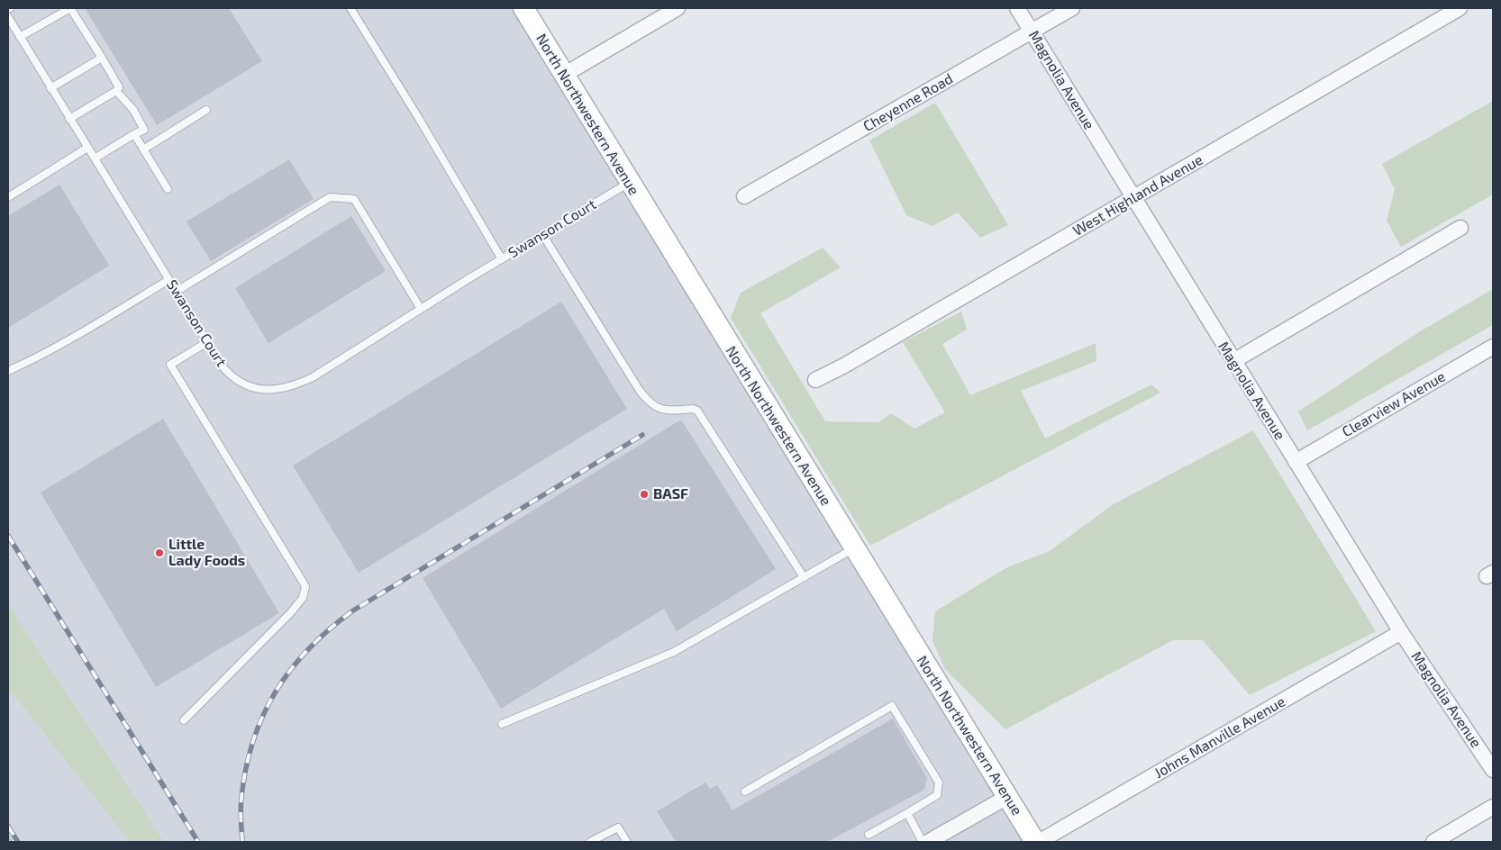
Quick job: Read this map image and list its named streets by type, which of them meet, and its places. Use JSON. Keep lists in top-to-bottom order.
{
  "streets": {
    "street": [
      "Magnolia Avenue",
      "Cheyenne Road",
      "North Northwestern Avenue",
      "West Highland Avenue",
      "Clearview Avenue",
      "Johns Manville Avenue"
    ],
    "lane": ["Swanson Court"]
  },
  "crossings": [
    ["Magnolia Avenue", "Cheyenne Road"],
    ["Magnolia Avenue", "West Highland Avenue"],
    ["Magnolia Avenue", "Clearview Avenue"],
    ["Magnolia Avenue", "Johns Manville Avenue"],
    ["North Northwestern Avenue", "Swanson Court"]
  ],
  "places": ["BASF", "Little Lady Foods"]
}
